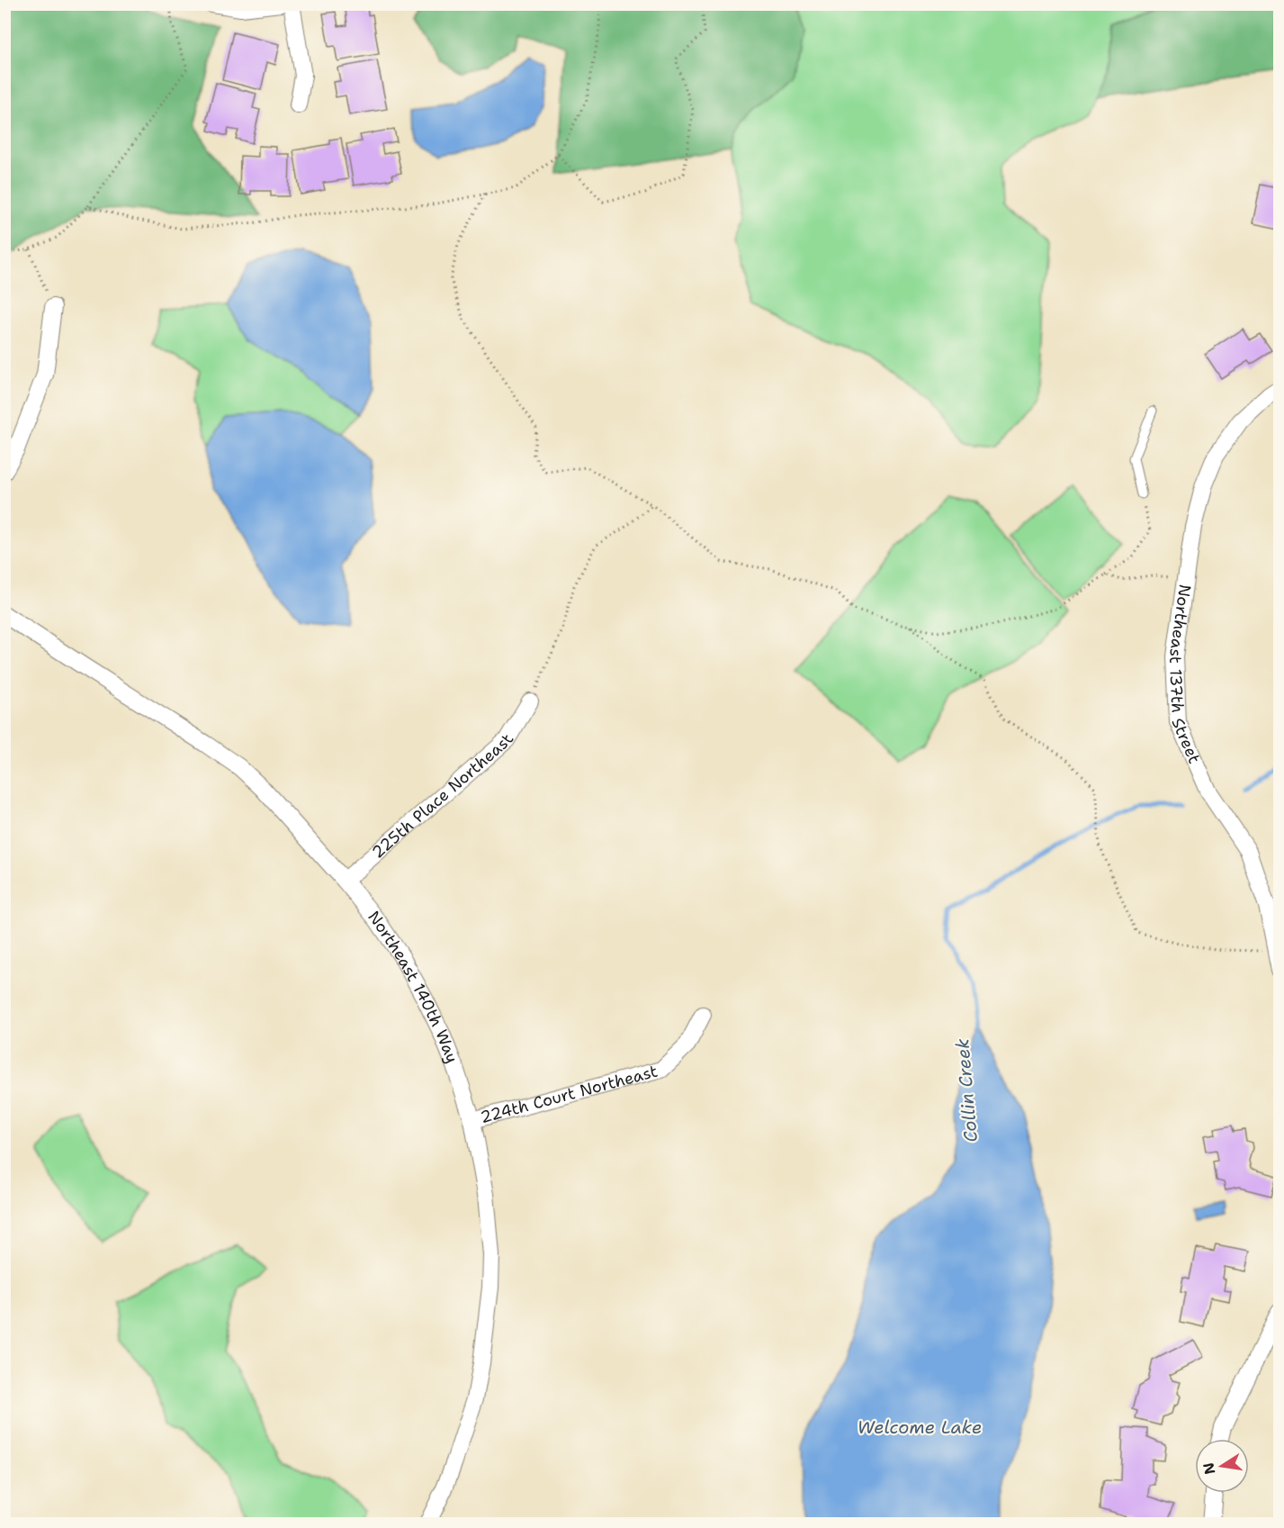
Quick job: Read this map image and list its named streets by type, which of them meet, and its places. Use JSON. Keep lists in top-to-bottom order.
{
  "streets": {
    "street": [
      "Northeast 137th Street",
      "225th Place Northeast",
      "Northeast 140th Way",
      "224th Court Northeast"
    ]
  },
  "crossings": [
    ["225th Place Northeast", "Northeast 140th Way"],
    ["Northeast 140th Way", "224th Court Northeast"]
  ],
  "water": ["Collin Creek", "Welcome Lake"],
  "north": "left"
}
